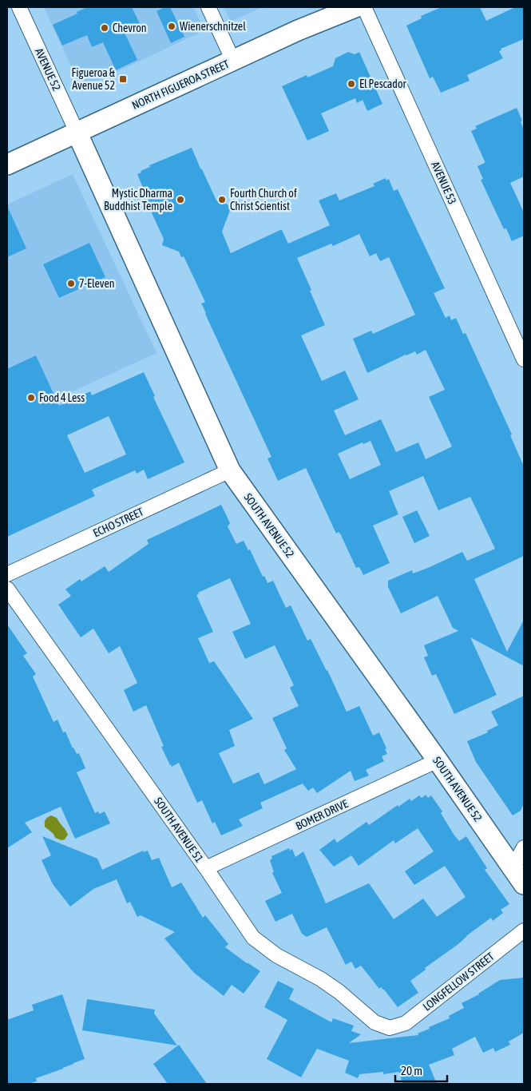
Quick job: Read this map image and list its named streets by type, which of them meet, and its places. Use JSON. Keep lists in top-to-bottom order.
{
  "streets": {
    "street": [
      "AVENUE 52",
      "NORTH FIGUEROA STREET",
      "AVENUE 53",
      "ECHO STREET",
      "SOUTH AVENUE 52",
      "BOMER DRIVE",
      "SOUTH AVENUE 51",
      "LONGFELLOW STREET"
    ]
  },
  "crossings": [
    ["AVENUE 52", "NORTH FIGUEROA STREET"],
    ["AVENUE 52", "SOUTH AVENUE 52"],
    ["NORTH FIGUEROA STREET", "SOUTH AVENUE 52"],
    ["ECHO STREET", "SOUTH AVENUE 52"],
    ["SOUTH AVENUE 52", "BOMER DRIVE"],
    ["BOMER DRIVE", "SOUTH AVENUE 51"],
    ["SOUTH AVENUE 51", "LONGFELLOW STREET"]
  ],
  "places": {
    "other": [
      "Wienerschnitzel",
      "Chevron",
      "El Pescador",
      "Mystic Dharma Buddhist Temple",
      "Fourth Church of Christ Scientist",
      "7-Eleven",
      "Food 4 Less"
    ],
    "transit": ["Figueroa & Avenue 52"]
  },
  "scale_bar": "20 m"
}
